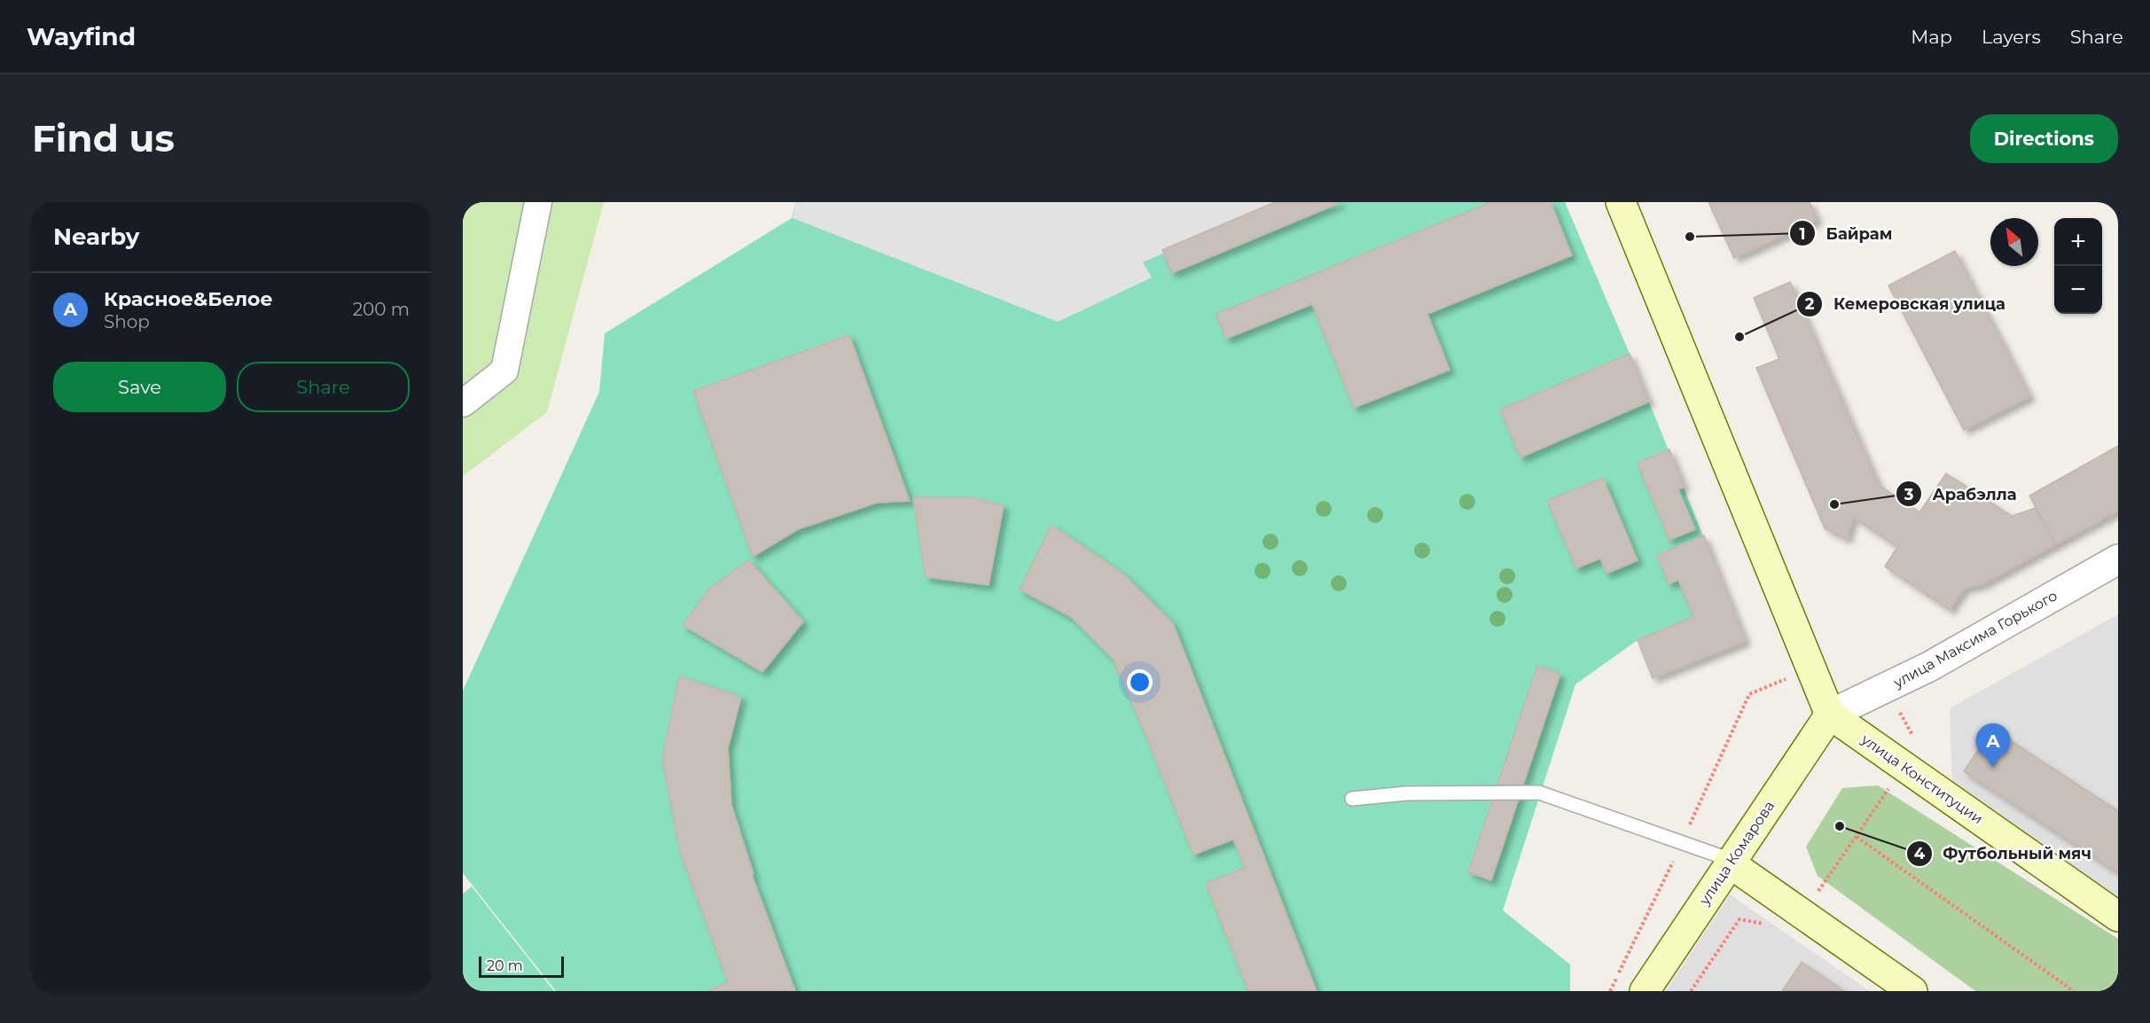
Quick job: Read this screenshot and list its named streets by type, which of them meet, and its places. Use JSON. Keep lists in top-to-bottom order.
{
  "streets": {
    "main road": ["улица Конституции", "улица Комарова"],
    "street": ["улица Максима Горького"]
  },
  "crossings": [
    ["улица Максима Горького", "улица Конституции"],
    ["улица Максима Горького", "улица Комарова"],
    ["улица Конституции", "улица Комарова"]
  ],
  "places": [
    "Байрам",
    "Кемеровская улица",
    "Арабэлла",
    "Футбольный мяч"
  ],
  "scale_bar": "20 m",
  "north": "top left",
  "page": {
    "header": "Wayfind",
    "nav": ["Map", "Layers", "Share"],
    "buttons": [
      "Directions",
      ["Save", "Share"]
    ],
    "title": "Find us",
    "heading": "Nearby",
    "map_buttons": ["+", "−"],
    "list": [
      {
        "mark": "A",
        "name": "Красное&Белое",
        "note": "Shop",
        "value": "200 m"
      }
    ],
    "pins": "A",
    "scale": "20 m"
  }
}
